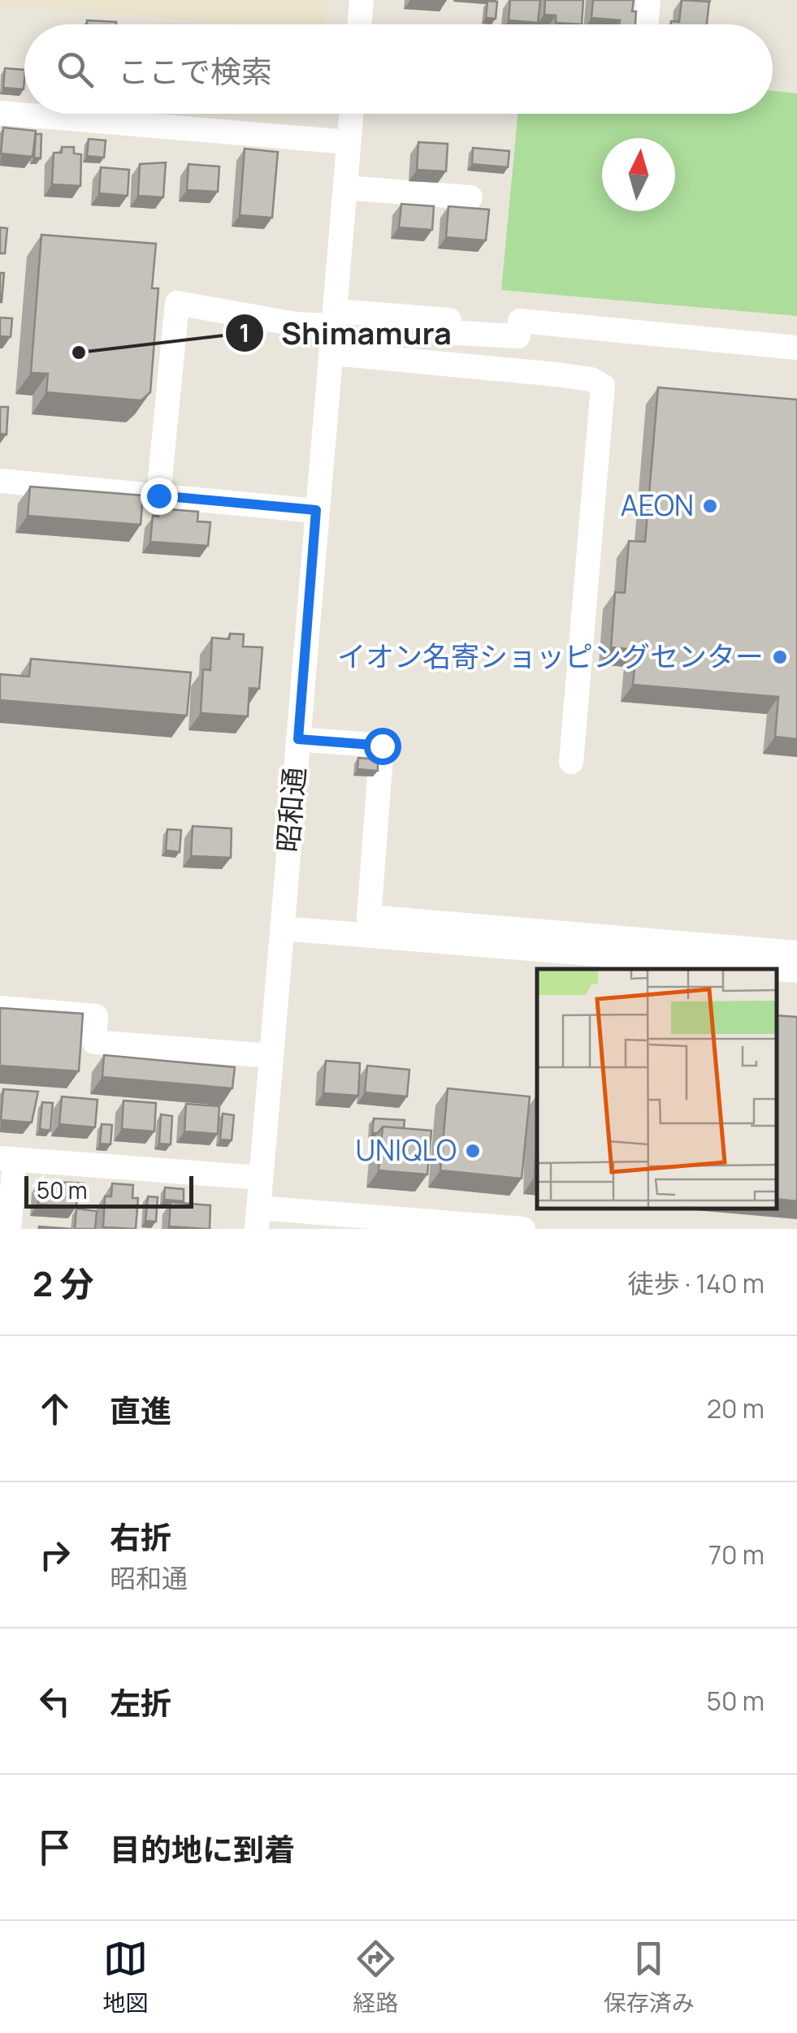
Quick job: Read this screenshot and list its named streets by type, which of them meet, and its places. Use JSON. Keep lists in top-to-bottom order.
{
  "streets": {
    "street": ["昭和通"]
  },
  "places": [
    "Shimamura",
    "AEON",
    "イオン名寄ショッピングセンター",
    "UNIQLO"
  ],
  "scale_bar": "50 m",
  "north": "top",
  "page": {
    "search": "ここで検索",
    "scale": "50 m",
    "heading": ["2 分", "徒歩 · 140 m"],
    "list": [
      ["直進", "20 m"],
      ["右折", "昭和通", "70 m"],
      ["左折", "50 m"],
      "目的地に到着"
    ],
    "nav": ["地図", "経路", "保存済み"]
  }
}
